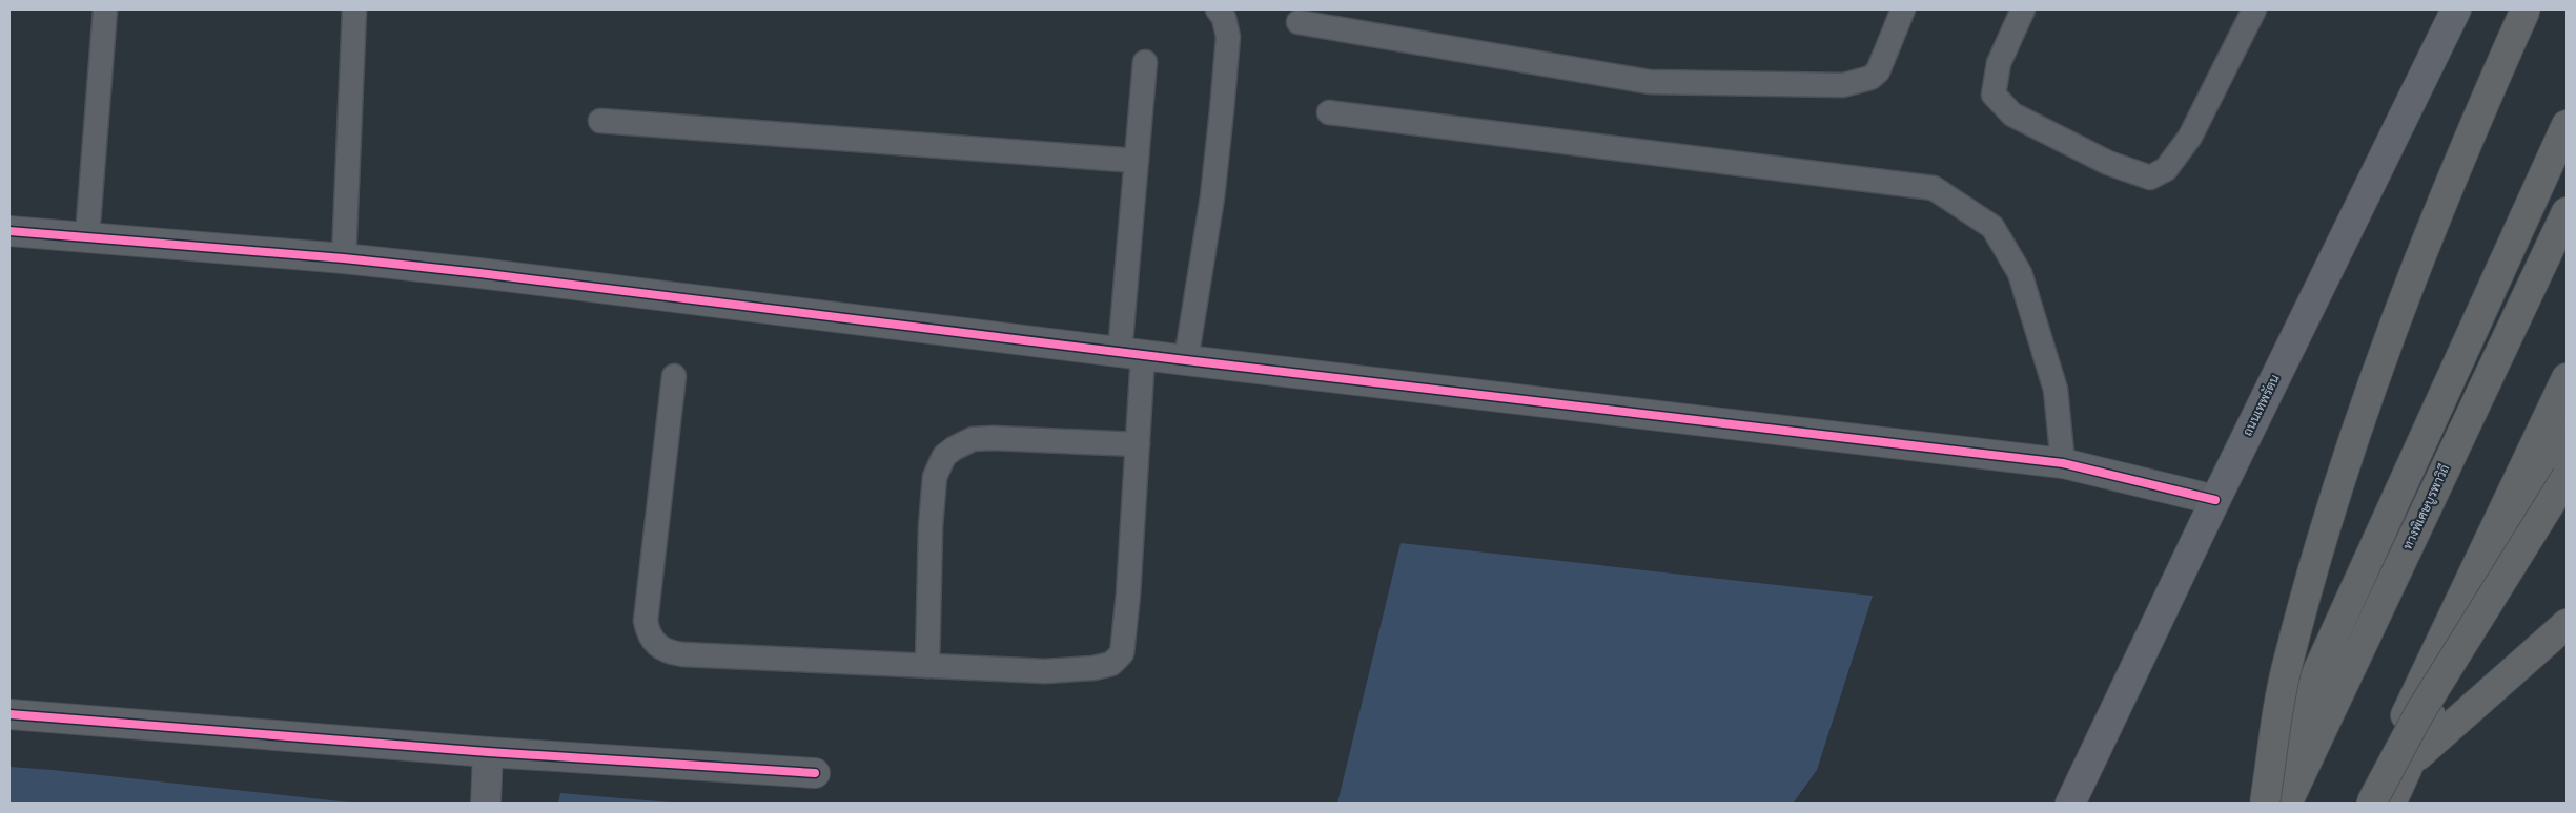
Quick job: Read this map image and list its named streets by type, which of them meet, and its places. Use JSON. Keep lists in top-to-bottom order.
{
  "streets": {
    "highway": ["ทางพิเศษบูรพาวิถี"],
    "main road": ["ถนนเทพรัตน"]
  }
}
